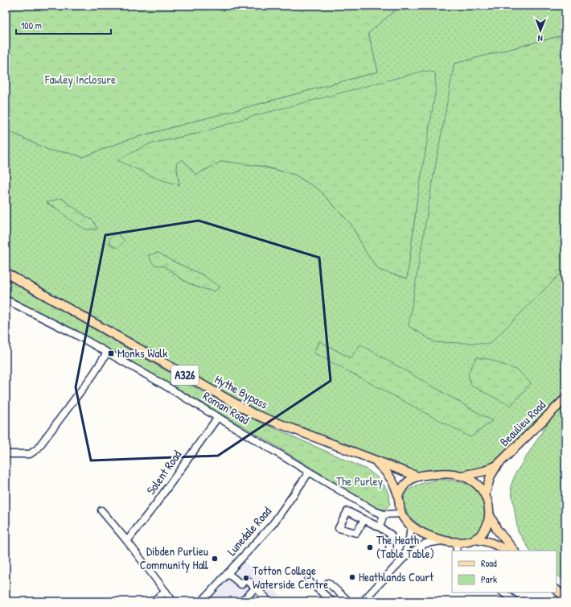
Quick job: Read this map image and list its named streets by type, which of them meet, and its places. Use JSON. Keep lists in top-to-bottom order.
{
  "streets": {
    "main road": ["A326", "Hythe Bypass", "Beaulieu Road"],
    "street": ["Roman Road", "Solent Road", "Lunedale Road"]
  },
  "crossings": [
    ["Hythe Bypass", "Roman Road"],
    ["Hythe Bypass", "Beaulieu Road"],
    ["Roman Road", "Beaulieu Road"],
    ["Roman Road", "Solent Road"],
    ["Roman Road", "Lunedale Road"]
  ],
  "parks": ["Fawley Inclosure", "The Purley"],
  "places": {
    "transit": ["Monks Walk"],
    "other": [
      "The Heath (Table Table)",
      "Dibden Purlieu Community Hall",
      "Heathlands Court",
      "Totton College Waterside Centre"
    ]
  },
  "legend": ["Road", "Park"],
  "scale_bar": "100 m",
  "north": "bottom"
}
